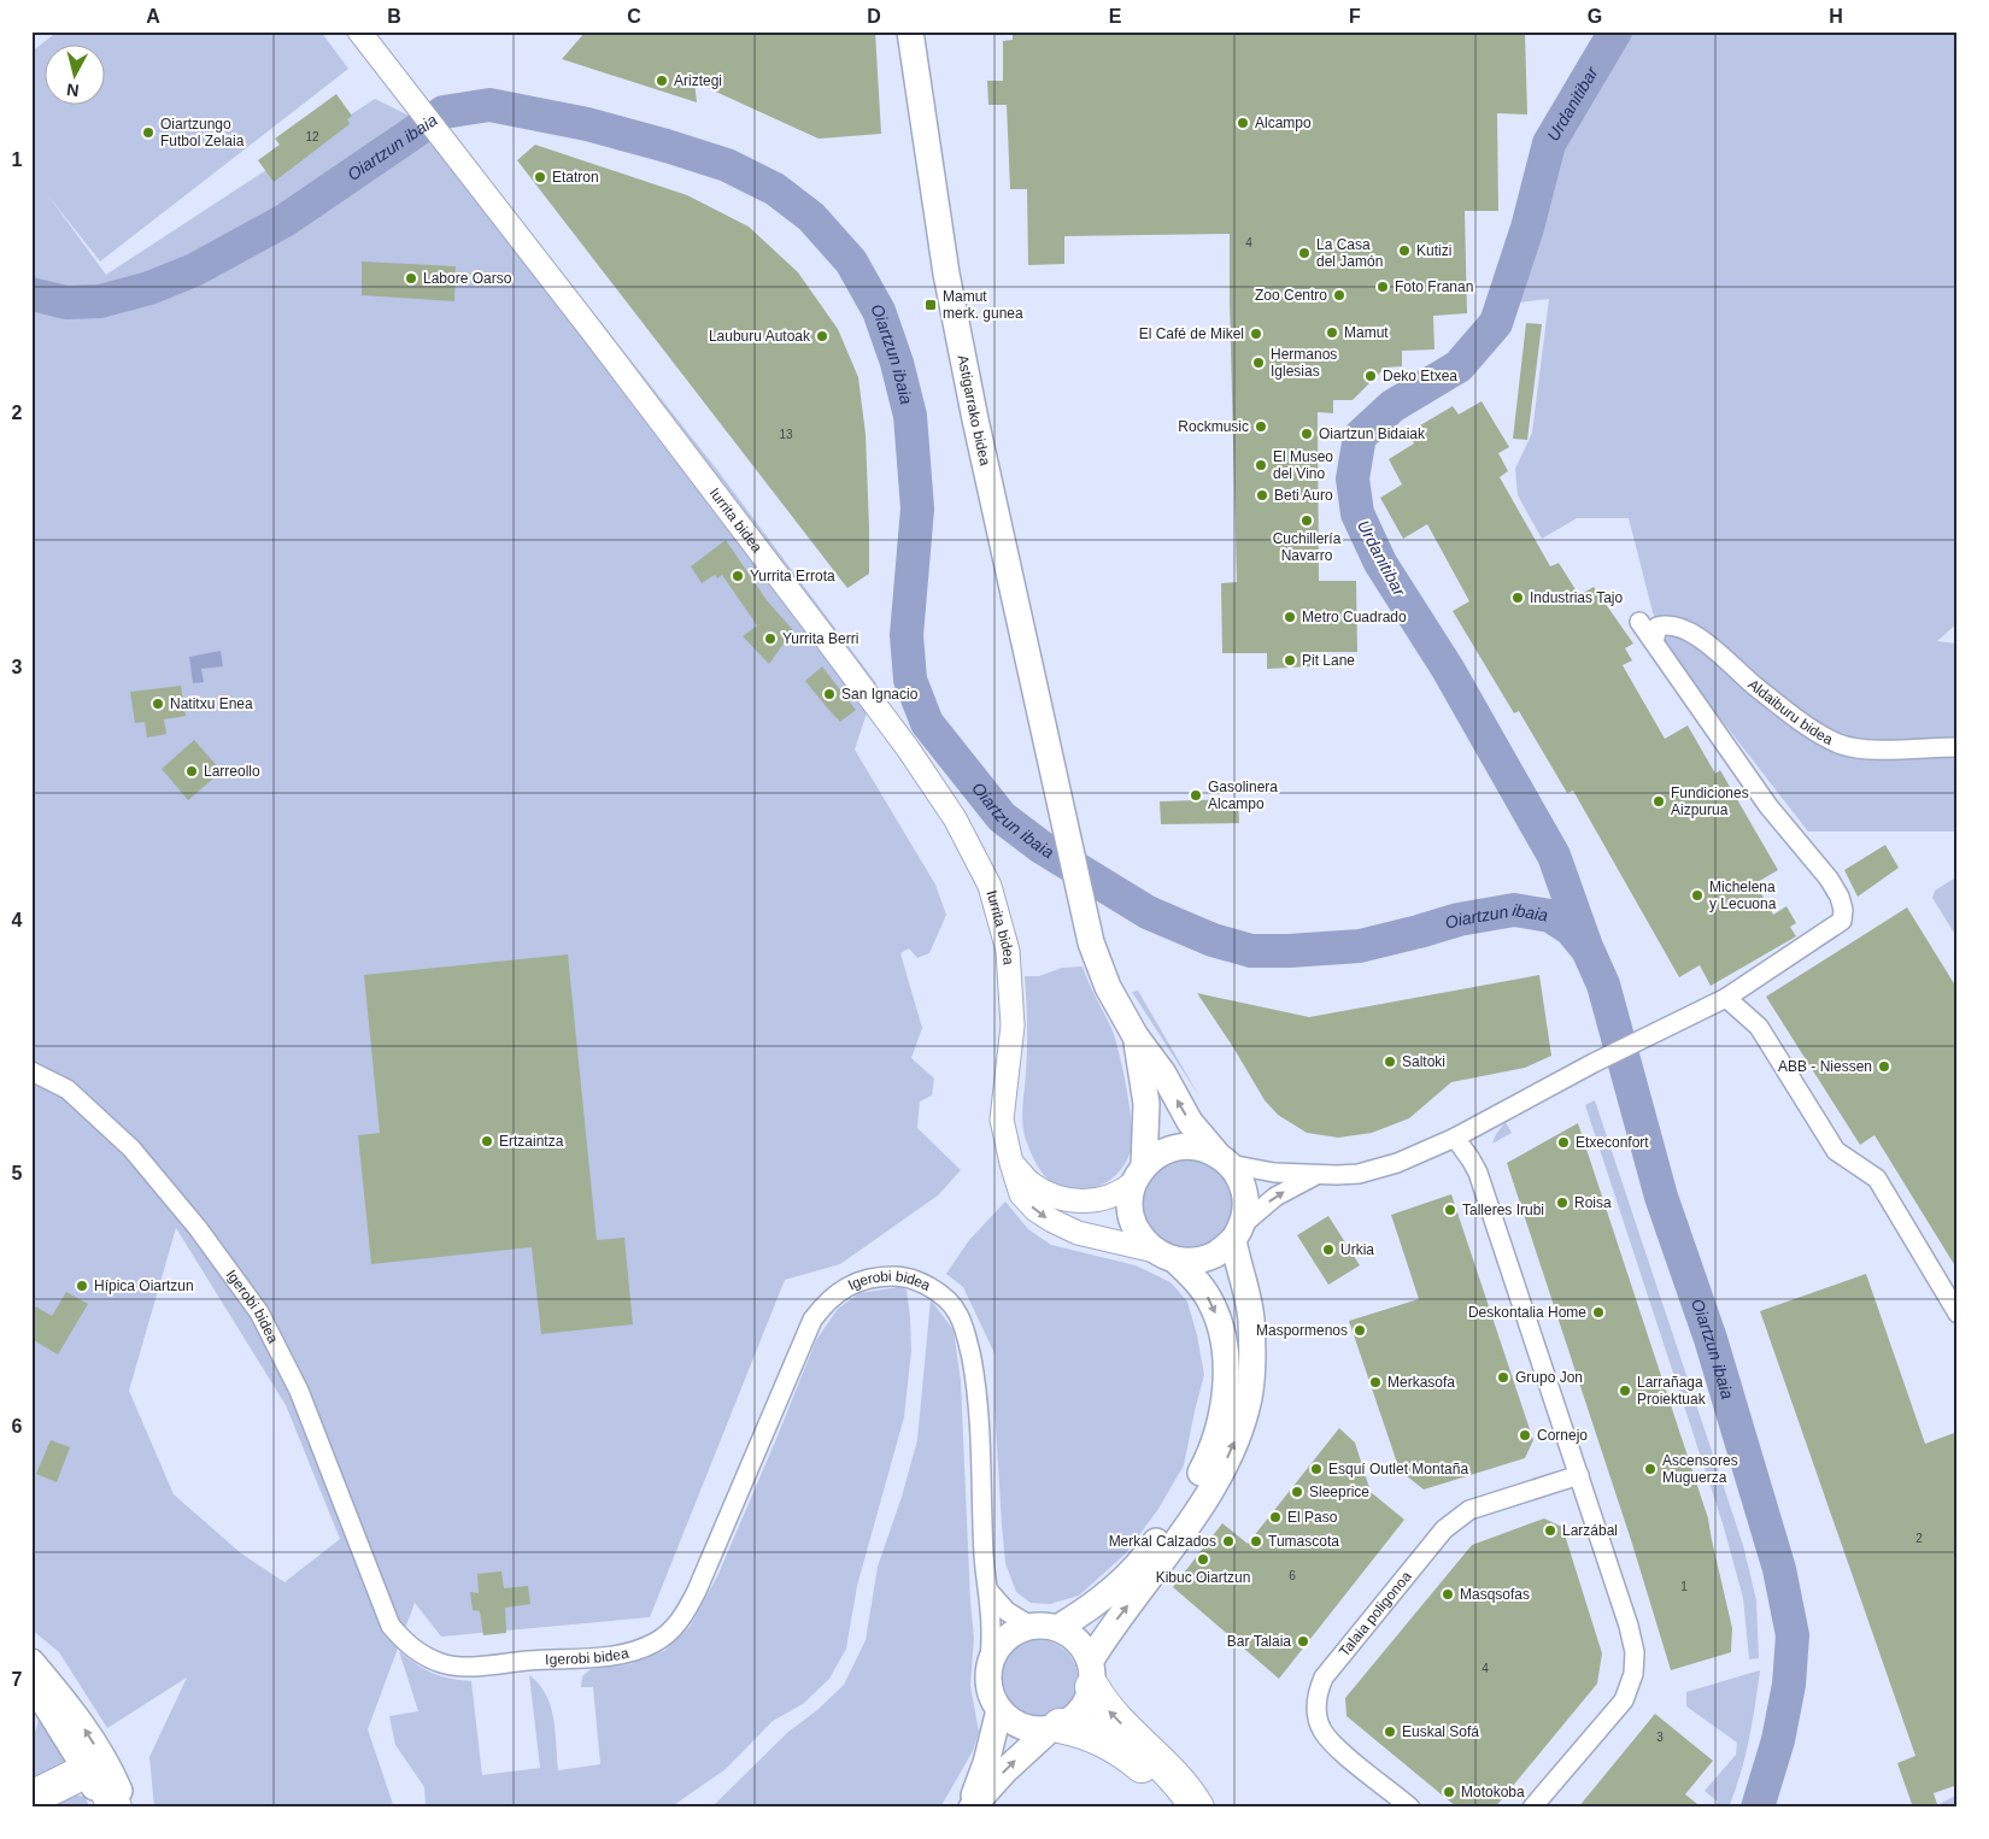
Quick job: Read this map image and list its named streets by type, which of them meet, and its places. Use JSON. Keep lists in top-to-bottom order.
{
  "streets": {
    "main road": ["Astigarrako bidea"],
    "street": [
      "Iurrita bidea",
      "Aldaiburu bidea",
      "Igerobi bidea",
      "Talaia poligonoa"
    ]
  },
  "water": ["Urdanitibar", "Oiartzun ibaia"],
  "places": {
    "other": [
      "Ariztegi",
      "Alcampo",
      "Oiartzungo Futbol Zelaia",
      "Etatron",
      "Kutizi",
      "La Casa del Jamón",
      "Labore Oarso",
      "Foto Franan",
      "Zoo Centro",
      "Mamut",
      "El Café de Mikel",
      "Lauburu Autoak",
      "Hermanos Iglesias",
      "Deko Etxea",
      "Rockmusic",
      "Oiartzun Bidaiak",
      "El Museo del Vino",
      "Beti Auro",
      "Cuchillería Navarro",
      "Yurrita Errota",
      "Industrias Tajo",
      "Metro Cuadrado",
      "Yurrita Berri",
      "Pit Lane",
      "San Ignacio",
      "Natitxu Enea",
      "Larreollo",
      "Gasolinera Alcampo",
      "Fundiciones Aizpurua",
      "Michelena y Lecuona",
      "Saltoki",
      "ABB - Niessen",
      "Ertzaintza",
      "Etxeconfort",
      "Roisa",
      "Talleres Irubi",
      "Urkia",
      "Hípica Oiartzun",
      "Deskontalia Home",
      "Maspormenos",
      "Grupo Jon",
      "Merkasofa",
      "Larrañaga Proiektuak",
      "Cornejo",
      "Esquí Outlet Montaña",
      "Ascensores Muguerza",
      "Sleeprice",
      "El Paso",
      "Larzábal",
      "Merkal Calzados",
      "Tumascota",
      "Kibuc Oiartzun",
      "Masqsofas",
      "Bar Talaia",
      "Euskal Sofá",
      "Motokoba"
    ],
    "transit": ["Mamut merk. gunea"]
  },
  "house_numbers": [
    "12",
    "4",
    "13",
    "2",
    "6",
    "1",
    "4",
    "3"
  ],
  "north": "bottom",
  "grid": {
    "columns": [
      "A",
      "B",
      "C",
      "D",
      "E",
      "F",
      "G",
      "H"
    ],
    "rows": [
      "1",
      "2",
      "3",
      "4",
      "5",
      "6",
      "7"
    ]
  }
}
